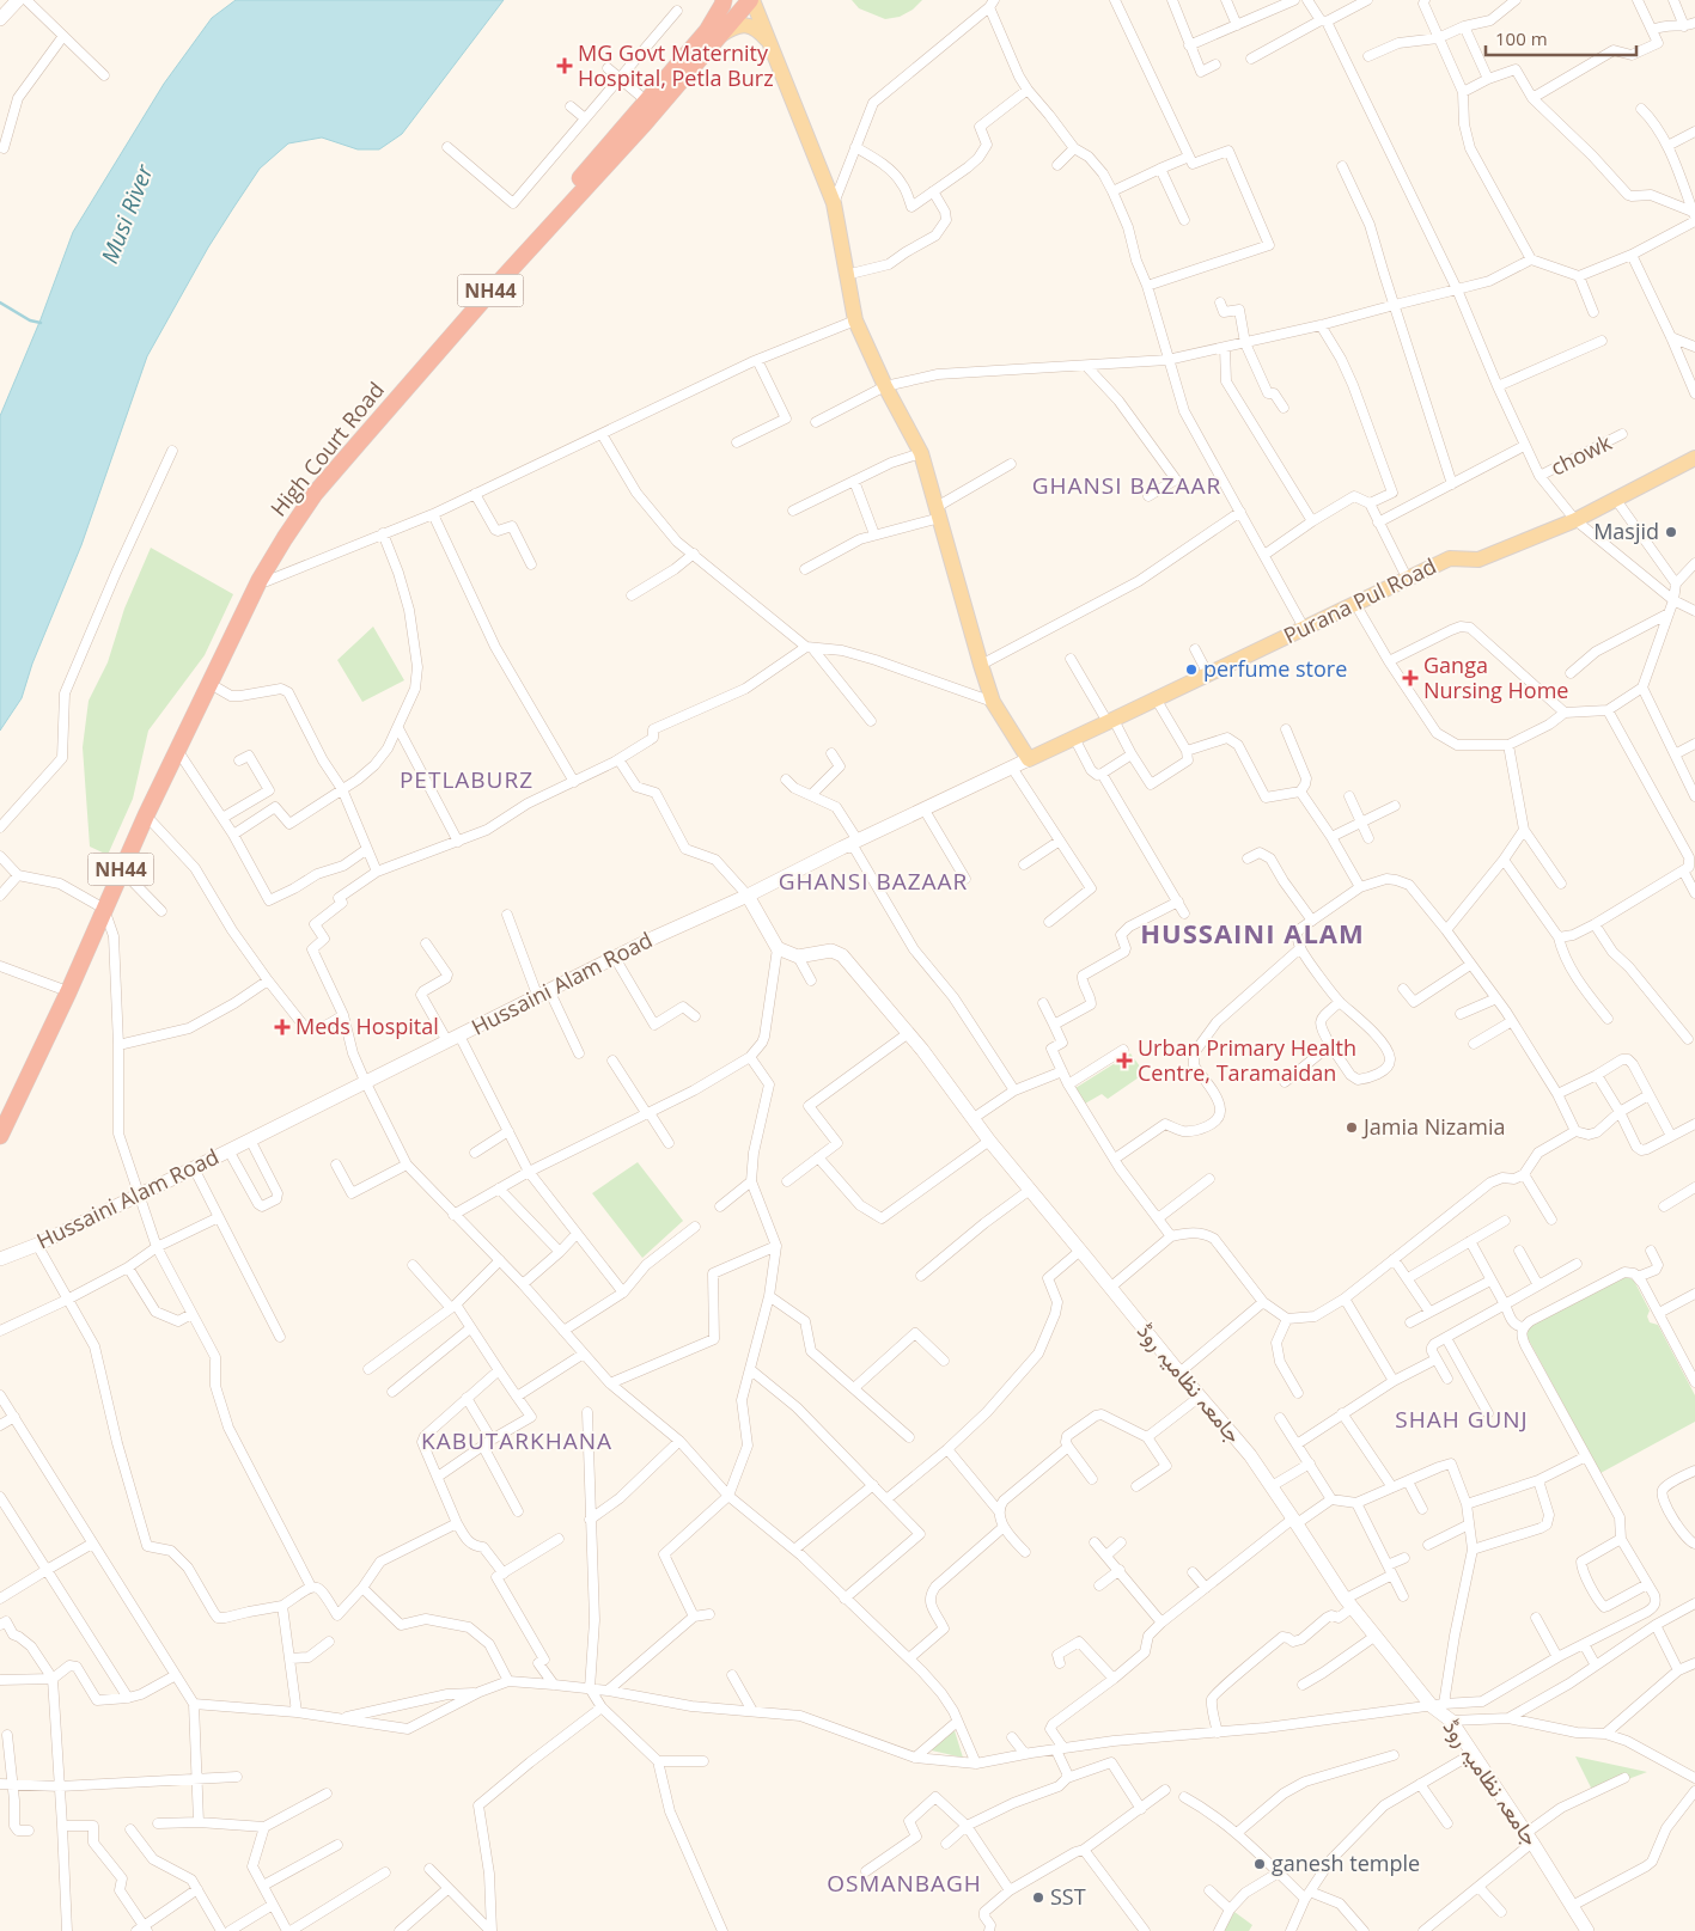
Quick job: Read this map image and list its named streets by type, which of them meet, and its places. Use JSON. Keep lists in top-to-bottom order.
{
  "streets": {
    "highway": ["NH44", "High Court Road"],
    "main road": ["Purana Pul Road"],
    "street": ["chowk", "Hussaini Alam Road", "جامعہ نظامیہ روڈ"]
  },
  "crossings": [
    ["Purana Pul Road", "Hussaini Alam Road"]
  ],
  "districts": [
    "GHANSI BAZAAR",
    "PETLABURZ",
    "GHANSI BAZAAR",
    "HUSSAINI ALAM",
    "SHAH GUNJ",
    "KABUTARKHANA",
    "OSMANBAGH"
  ],
  "water": ["Musi River"],
  "places": {
    "health": [
      "MG Govt Maternity Hospital, Petla Burz",
      "Ganga Nursing Home",
      "Meds Hospital",
      "Urban Primary Health Centre, Taramaidan"
    ],
    "other": [
      "Masjid",
      "perfume store",
      "Jamia Nizamia",
      "ganesh temple",
      "SST"
    ]
  },
  "scale_bar": "100 m"
}
